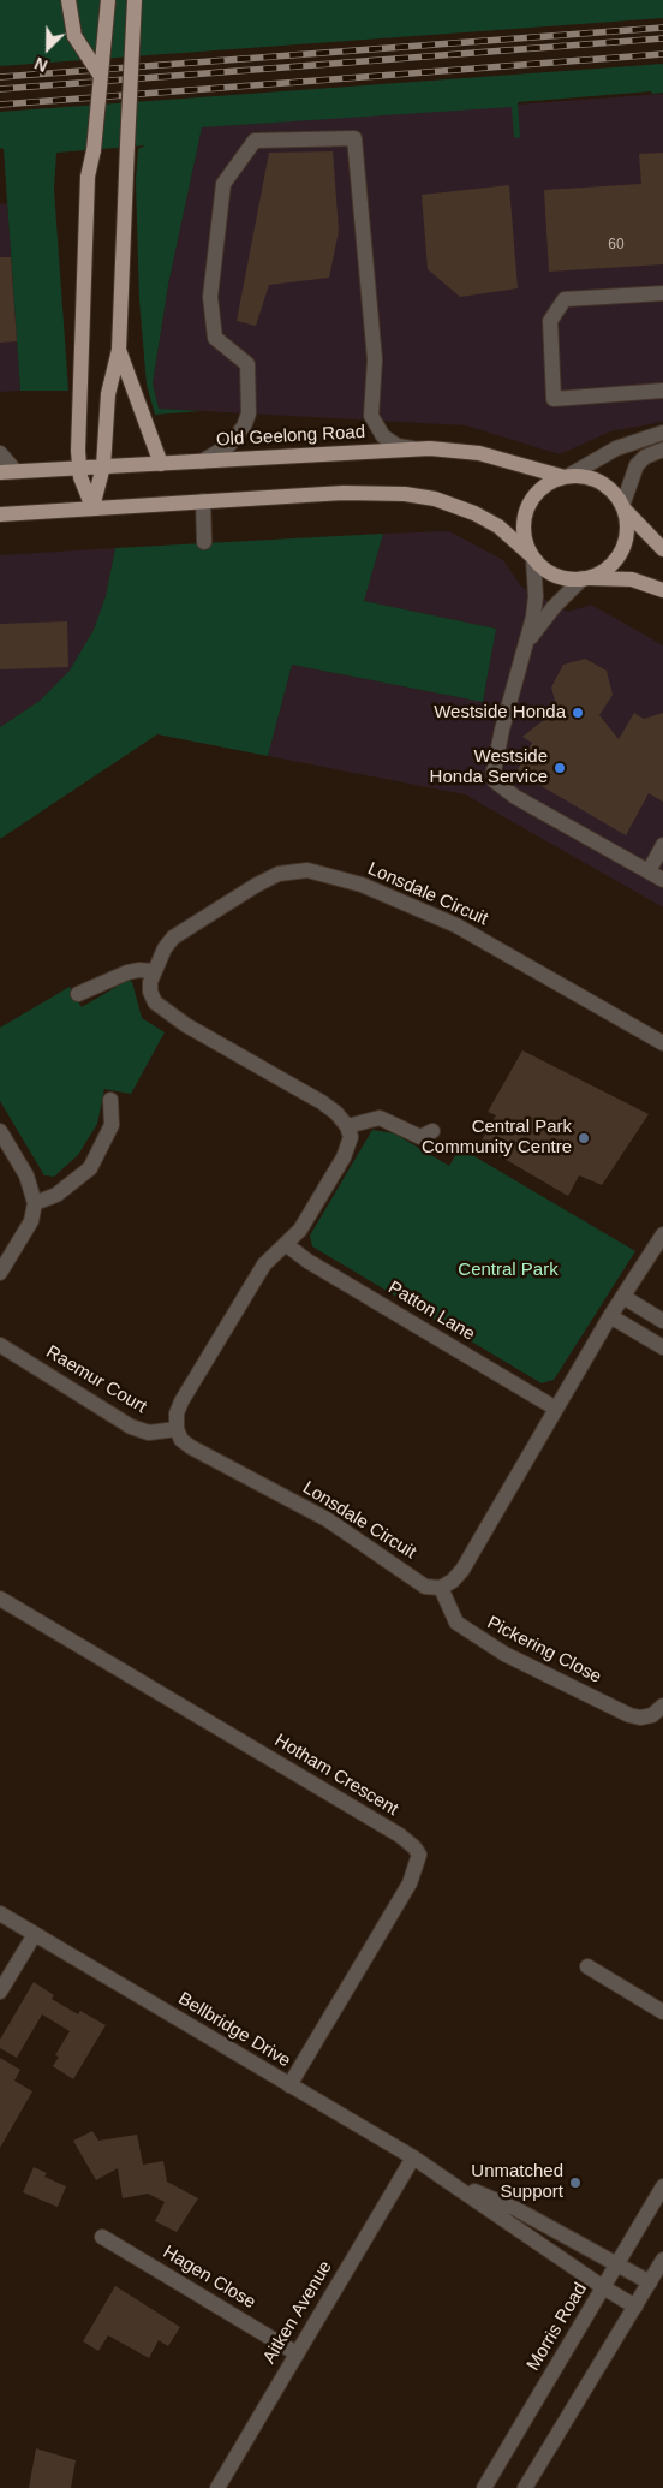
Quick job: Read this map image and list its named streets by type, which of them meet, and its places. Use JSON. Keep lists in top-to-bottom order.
{
  "streets": {
    "main road": ["Old Geelong Road"],
    "street": [
      "Lonsdale Circuit",
      "Patton Lane",
      "Raemur Court",
      "Pickering Close",
      "Hotham Crescent",
      "Bellbridge Drive",
      "Hagen Close",
      "Aitken Avenue",
      "Morris Road"
    ]
  },
  "crossings": [
    ["Lonsdale Circuit", "Raemur Court"],
    ["Lonsdale Circuit", "Pickering Close"],
    ["Hotham Crescent", "Bellbridge Drive"],
    ["Bellbridge Drive", "Aitken Avenue"],
    ["Bellbridge Drive", "Morris Road"],
    ["Hagen Close", "Aitken Avenue"]
  ],
  "parks": ["Central Park"],
  "places": [
    "Westside Honda",
    "Westside Honda Service",
    "Central Park Community Centre",
    "Unmatched Support"
  ],
  "house_numbers": ["60"],
  "north": "bottom left"
}
